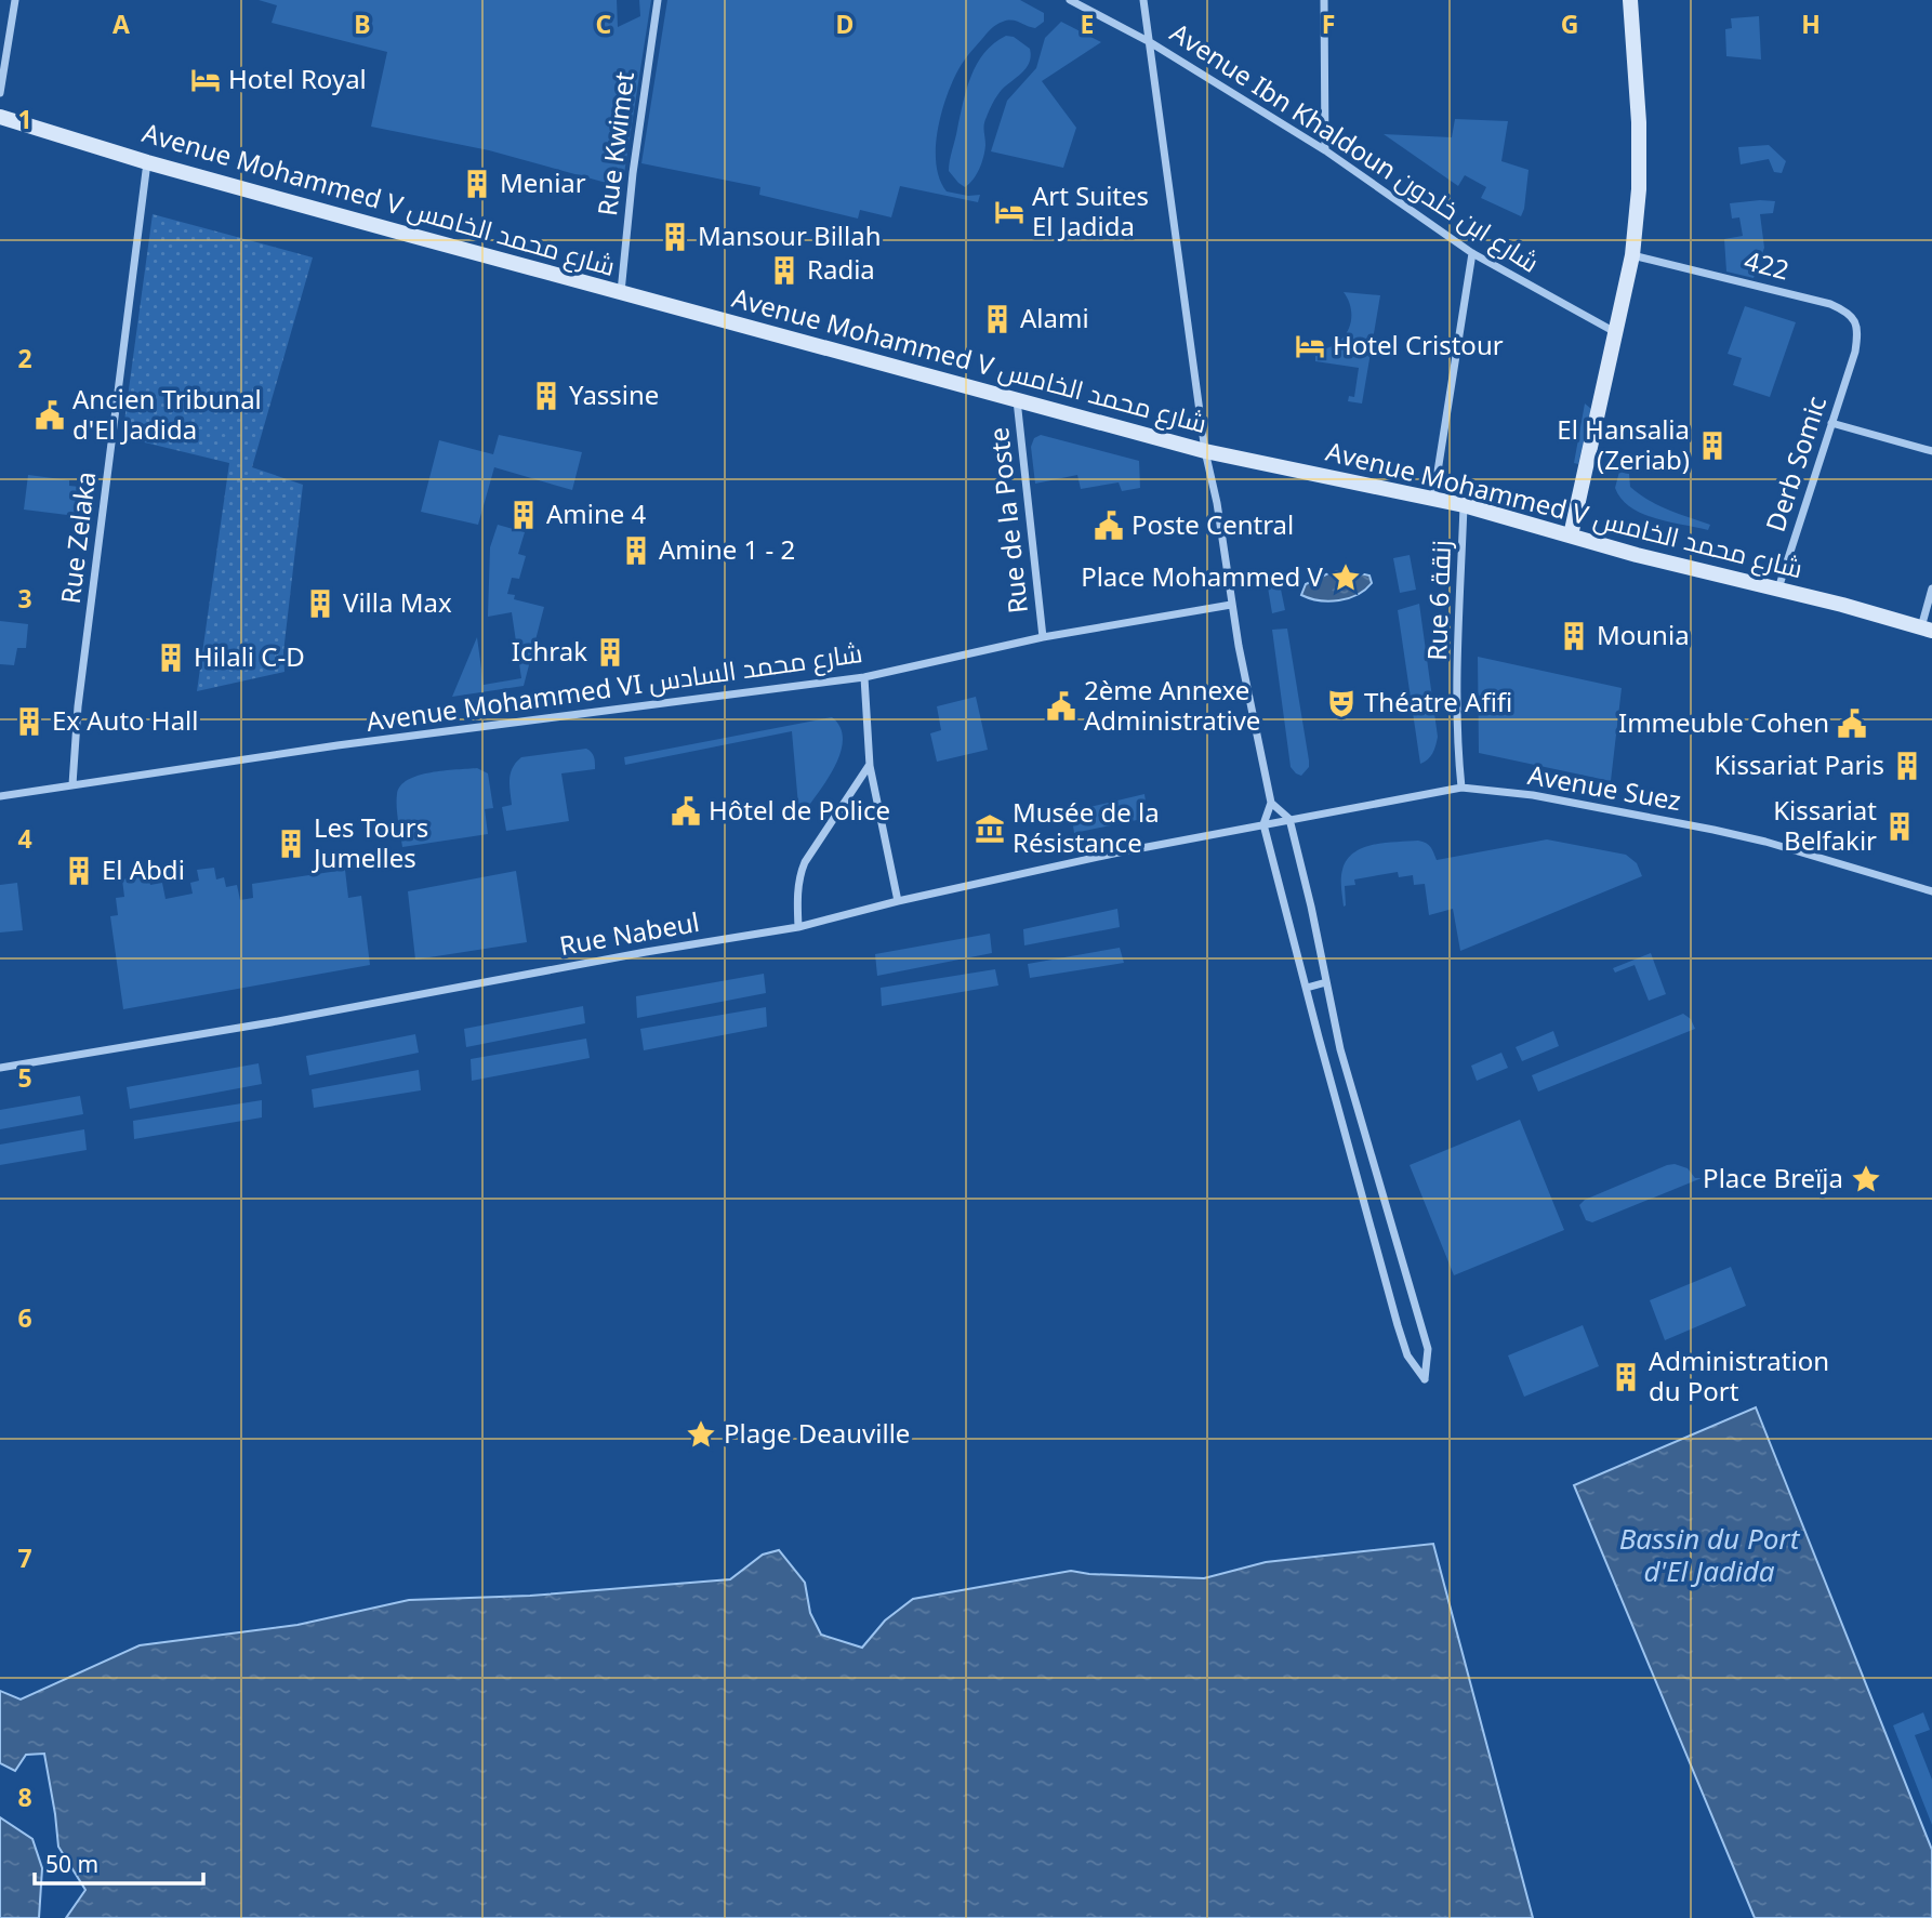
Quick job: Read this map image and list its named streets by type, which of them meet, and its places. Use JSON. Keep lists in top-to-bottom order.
{
  "streets": {
    "street": [
      "Rue Kwimet",
      "Avenue Ibn Khaldoun شارع ابن خلدون",
      "Avenue Mohammed V شارع محمد الخامس",
      "422",
      "Derb Somic",
      "Rue de la Poste",
      "Rue Zelaka",
      "Rue 6 زنقة",
      "Avenue Mohammed VI شارع محمد السادس",
      "Avenue Suez",
      "Rue Nabeul"
    ]
  },
  "crossings": [
    ["Rue Kwimet", "Avenue Mohammed V شارع محمد الخامس"],
    ["Avenue Mohammed V شارع محمد الخامس", "Derb Somic"],
    ["Avenue Mohammed V شارع محمد الخامس", "Rue de la Poste"],
    ["Avenue Mohammed V شارع محمد الخامس", "Rue Zelaka"],
    ["Avenue Mohammed V شارع محمد الخامس", "Rue 6 زنقة"],
    ["422", "Derb Somic"],
    ["Rue de la Poste", "Avenue Mohammed VI شارع محمد السادس"],
    ["Rue Zelaka", "Avenue Mohammed VI شارع محمد السادس"],
    ["Rue 6 زنقة", "Avenue Suez"],
    ["Avenue Suez", "Rue Nabeul"]
  ],
  "water": ["Bassin du Port d'El Jadida"],
  "places": {
    "hotel": ["Hotel Royal", "Art Suites El Jadida", "Hotel Cristour"],
    "building": [
      "Meniar",
      "Mansour Billah",
      "Radia",
      "Alami",
      "Yassine",
      "El Hansalia (Zeriab)",
      "Amine 4",
      "Amine 1 - 2",
      "Villa Max",
      "Mounia",
      "Ichrak",
      "Hilali C-D",
      "Ex Auto Hall",
      "Kissariat Paris",
      "Kissariat Belfakir",
      "Les Tours Jumelles",
      "El Abdi",
      "Administration du Port"
    ],
    "public building": [
      "Ancien Tribunal d'El Jadida",
      "Poste Central",
      "2ème Annexe Administrative",
      "Immeuble Cohen",
      "Hôtel de Police"
    ],
    "place": ["Place Mohammed V", "Place Breïja", "Plage Deauville"],
    "theatre": ["Théatre Afifi"],
    "museum": ["Musée de la Résistance"]
  },
  "scale_bar": "50 m",
  "grid": {
    "columns": [
      "A",
      "B",
      "C",
      "D",
      "E",
      "F",
      "G",
      "H"
    ],
    "rows": [
      "1",
      "2",
      "3",
      "4",
      "5",
      "6",
      "7",
      "8"
    ]
  }
}
